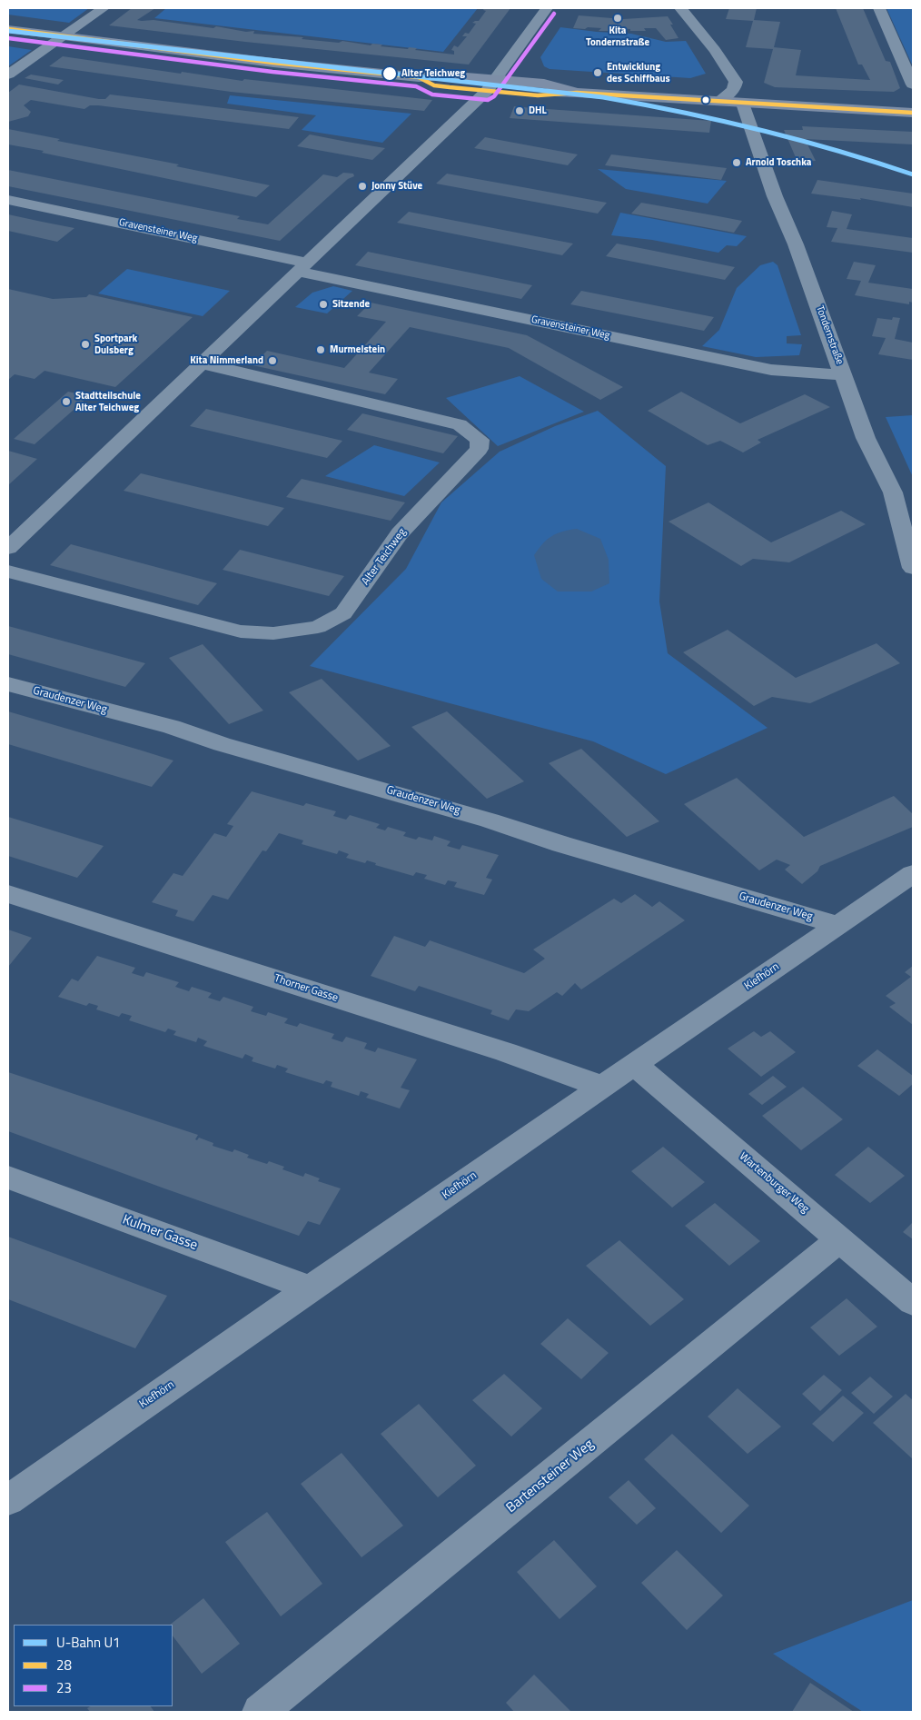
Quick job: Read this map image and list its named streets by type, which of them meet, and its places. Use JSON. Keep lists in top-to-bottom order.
{
  "streets": {
    "street": [
      "Gravensteiner Weg",
      "Tondernstraße",
      "Alter Teichweg",
      "Graudenzer Weg",
      "Kiefhörn",
      "Thorner Gasse",
      "Wartenburger Weg",
      "Kulmer Gasse",
      "Bartensteiner Weg"
    ]
  },
  "crossings": [
    ["Gravensteiner Weg", "Tondernstraße"],
    ["Graudenzer Weg", "Kiefhörn"],
    ["Kiefhörn", "Thorner Gasse"],
    ["Kiefhörn", "Wartenburger Weg"],
    ["Kiefhörn", "Kulmer Gasse"],
    ["Wartenburger Weg", "Bartensteiner Weg"]
  ],
  "places": [
    "Kita Tondernstraße",
    "Entwicklung des Schiffbaus",
    "Alter Teichweg",
    "DHL",
    "Arnold Toschka",
    "Jonny Stüve",
    "Sitzende",
    "Sportpark Dulsberg",
    "Murmelstein",
    "Kita Nimmerland",
    "Stadtteilschule Alter Teichweg"
  ],
  "lines": ["transit line 23", "transit line 28", "metro line U1"],
  "legend": ["U-Bahn U1", "28", "23"]
}
